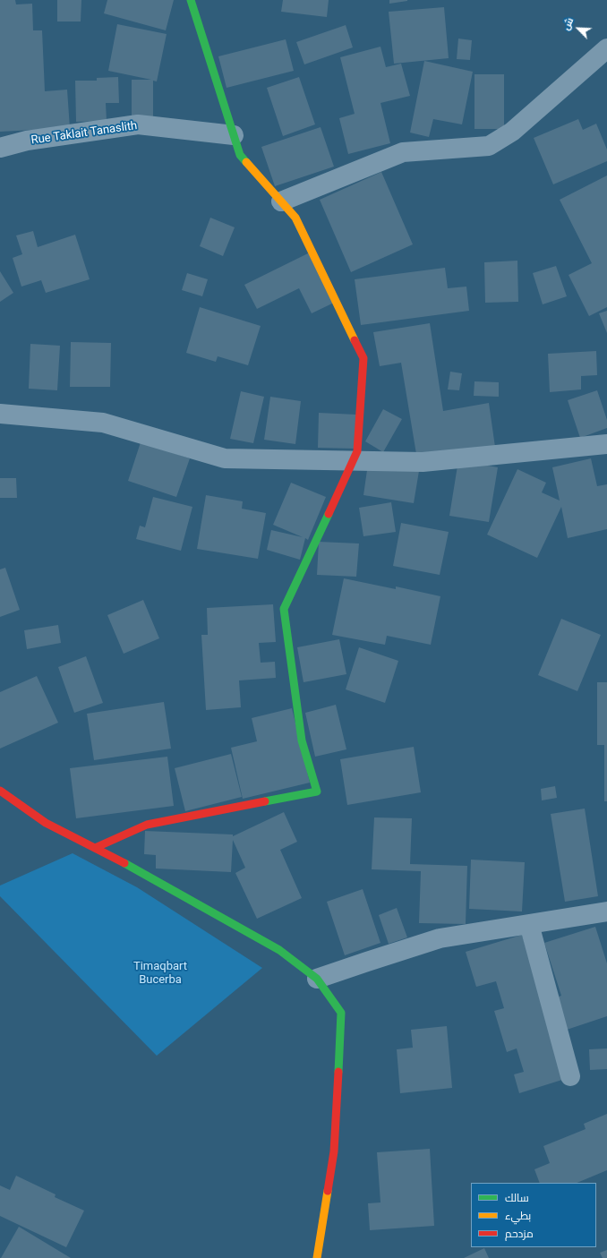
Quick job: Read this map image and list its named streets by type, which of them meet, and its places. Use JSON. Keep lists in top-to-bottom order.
{
  "streets": {
    "street": ["Rue Taklait Tanaslith"]
  },
  "parks": ["Timaqbart Bucerba"],
  "legend": ["سالك", "بطيء", "مزدحم"],
  "north": "top left"
}
